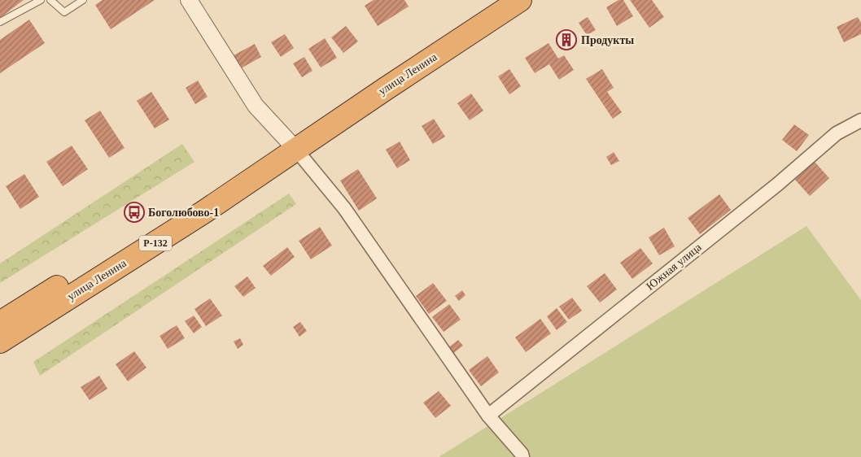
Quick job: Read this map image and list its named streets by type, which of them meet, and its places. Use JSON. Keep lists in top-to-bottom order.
{
  "streets": {
    "highway": ["улица Ленина", "Р-132"],
    "street": ["Южная улица"]
  },
  "places": {
    "building": ["Продукты"],
    "bus stop": ["Боголюбово-1"]
  }
}
